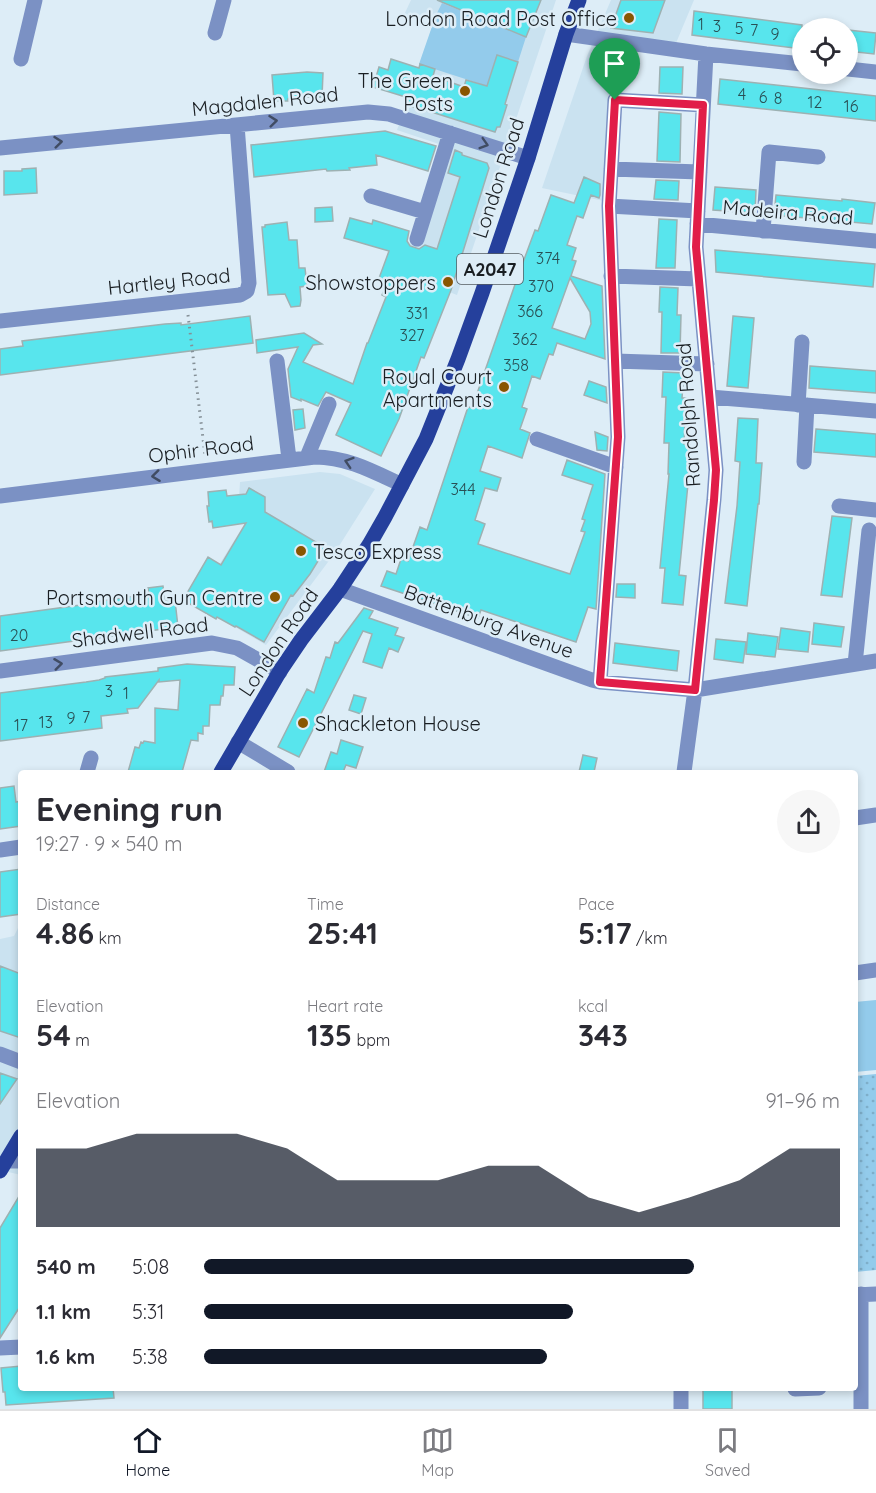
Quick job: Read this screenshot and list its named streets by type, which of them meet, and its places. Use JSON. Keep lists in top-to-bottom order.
{
  "streets": {
    "main road": ["London Road", "A2047"],
    "street": [
      "Magdalen Road",
      "Madeira Road",
      "Hartley Road",
      "Randolph Road",
      "Ophir Road",
      "Battenburg Avenue",
      "Shadwell Road"
    ]
  },
  "crossings": [
    ["Magdalen Road", "London Road"],
    ["Magdalen Road", "Hartley Road"],
    ["London Road", "Ophir Road"],
    ["London Road", "Battenburg Avenue"],
    ["London Road", "Shadwell Road"],
    ["Madeira Road", "Randolph Road"],
    ["Randolph Road", "Battenburg Avenue"]
  ],
  "one_way": ["Magdalen Road", "Ophir Road", "Shadwell Road"],
  "places": [
    "London Road Post Office",
    "The Green Posts",
    "Showstoppers",
    "Royal Court Apartments",
    "Tesco Express",
    "Portsmouth Gun Centre",
    "Shackleton House"
  ],
  "house_numbers": [
    "1",
    "3",
    "5",
    "7",
    "9",
    "4",
    "6",
    "8",
    "12",
    "16",
    "374",
    "370",
    "366",
    "331",
    "327",
    "362",
    "358",
    "344",
    "20",
    "3",
    "1",
    "7",
    "9",
    "13",
    "17"
  ],
  "page": {
    "heading": ["Evening run", "19:27 · 9 × 540 m"],
    "stats": [
      ["Distance", "4.86 km"],
      ["Time", "25:41"],
      ["Pace", "5:17 /km"],
      ["Elevation", "54 m"],
      ["Heart rate", "135 bpm"],
      ["kcal", "343"]
    ],
    "chart": ["Elevation", "91–96 m"],
    "list": [
      {
        "name": "540 m",
        "note": "5:08"
      },
      {
        "name": "1.1 km",
        "note": "5:31"
      },
      {
        "name": "1.6 km",
        "note": "5:38"
      }
    ],
    "tabs": ["Home", "Map", "Saved"]
  }
}
